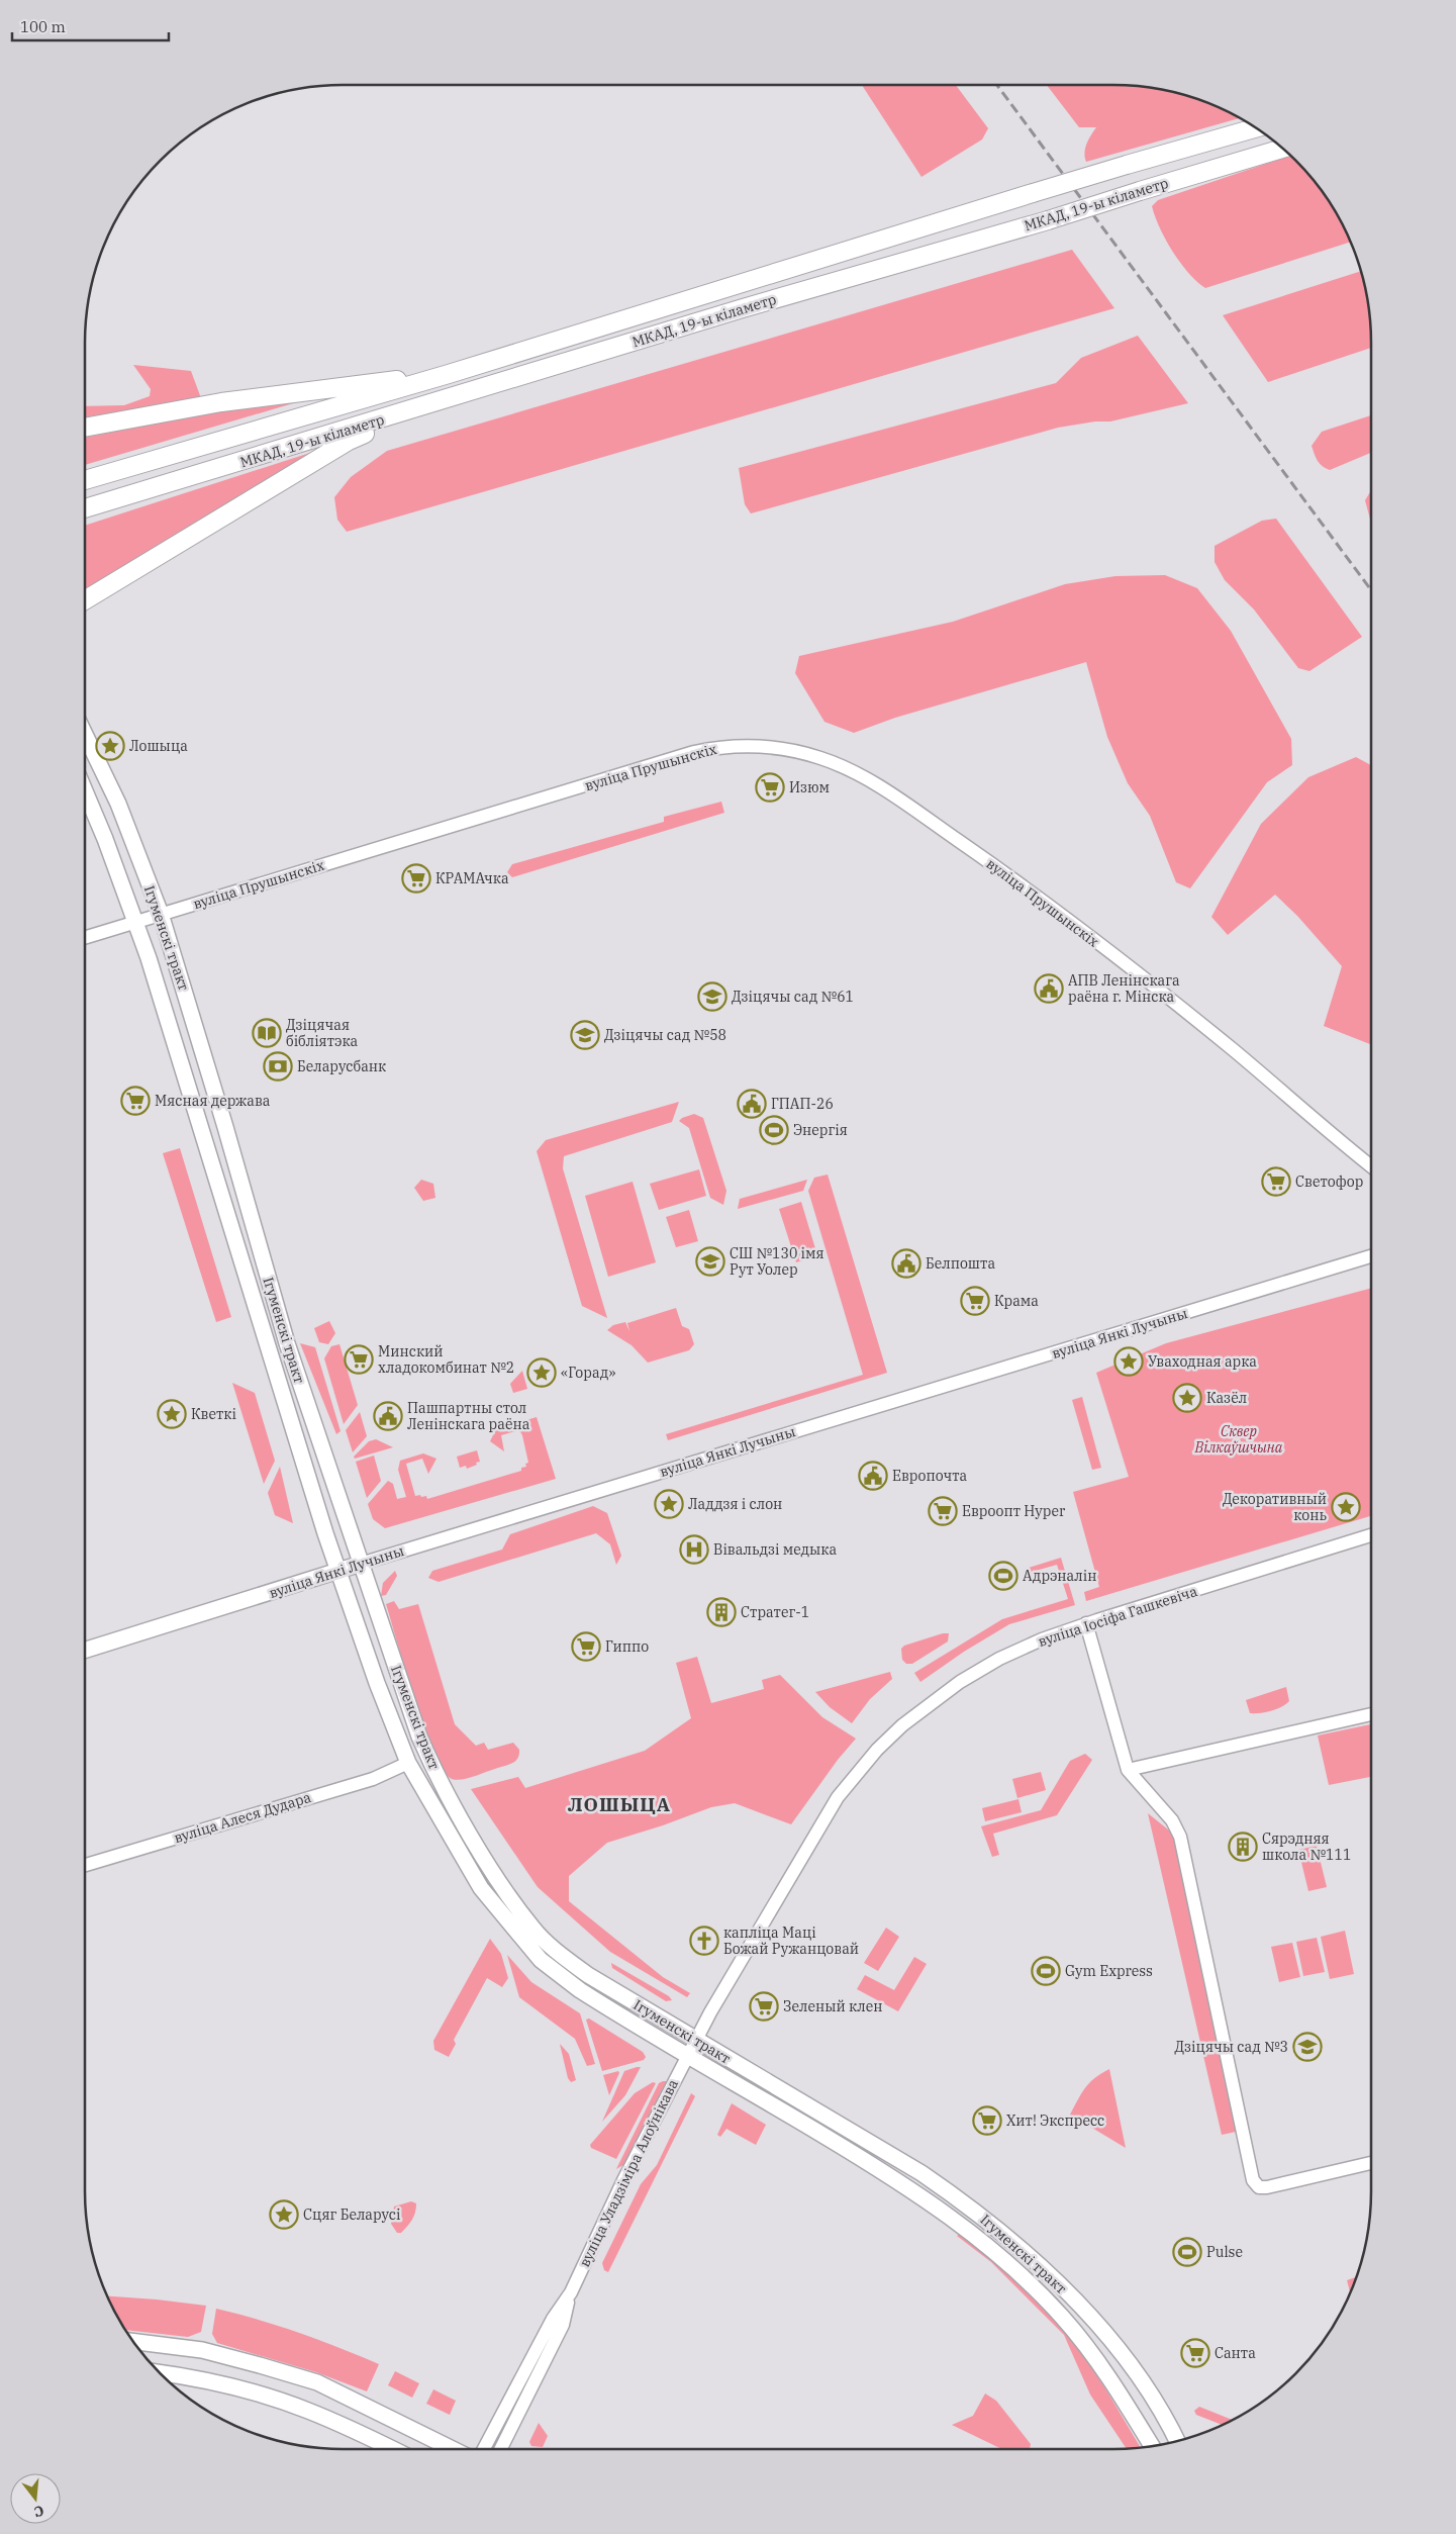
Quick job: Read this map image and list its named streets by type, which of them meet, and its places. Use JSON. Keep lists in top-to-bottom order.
{
  "streets": {
    "highway": ["МКАД, 19-ы кіламетр"],
    "main road": ["Ігуменскі тракт", "вуліца Янкі Лучыны"],
    "street": [
      "вуліца Прушынскіх",
      "вуліца Іосіфа Гашкевіча",
      "вуліца Алеся Дудара",
      "вуліца Уладзіміра Алоўнікава"
    ]
  },
  "crossings": [
    ["вуліца Прушынскіх", "Ігуменскі тракт"],
    ["Ігуменскі тракт", "вуліца Янкі Лучыны"],
    ["Ігуменскі тракт", "вуліца Іосіфа Гашкевіча"],
    ["Ігуменскі тракт", "вуліца Алеся Дудара"],
    ["Ігуменскі тракт", "вуліца Уладзіміра Алоўнікава"],
    ["вуліца Іосіфа Гашкевіча", "вуліца Уладзіміра Алоўнікава"]
  ],
  "districts": ["ЛОШЫЦА"],
  "parks": ["Сквер Вілкаўшчына"],
  "places": {
    "place": [
      "Лошыца",
      "Уваходная арка",
      "«Горад»",
      "Казёл",
      "Кветкі",
      "Ладдзя і слон",
      "Декоративный конь",
      "Сцяг Беларусі"
    ],
    "supermarket": [
      "Изюм",
      "КРАМАчка",
      "Мясная держава",
      "Светофор",
      "Крама",
      "Минский хладокомбинат №2",
      "Евроопт Hyper",
      "Гиппо",
      "Зеленый клен",
      "Хит! Экспресс",
      "Санта"
    ],
    "public building": [
      "АПВ Ленінскага раёна г. Мінска",
      "ГПАП-26",
      "Белпошта",
      "Пашпартны стол Ленінскага раёна",
      "Европочта"
    ],
    "school or university": [
      "Дзіцячы сад №61",
      "Дзіцячы сад №58",
      "СШ №130 імя Рут Уолер",
      "Дзіцячы сад №3"
    ],
    "library": ["Дзіцячая бібліятэка"],
    "bank": ["Беларусбанк"],
    "sports": [
      "Энергія",
      "Адрэналін",
      "Gym Express",
      "Pulse"
    ],
    "hospital": ["Вівальдзі медыка"],
    "building": ["Стратег-1", "Сярэдняя школа №111"],
    "church": ["капліца Маці Божай Ружанцовай"]
  },
  "scale_bar": "100 m",
  "north": "bottom"
}
